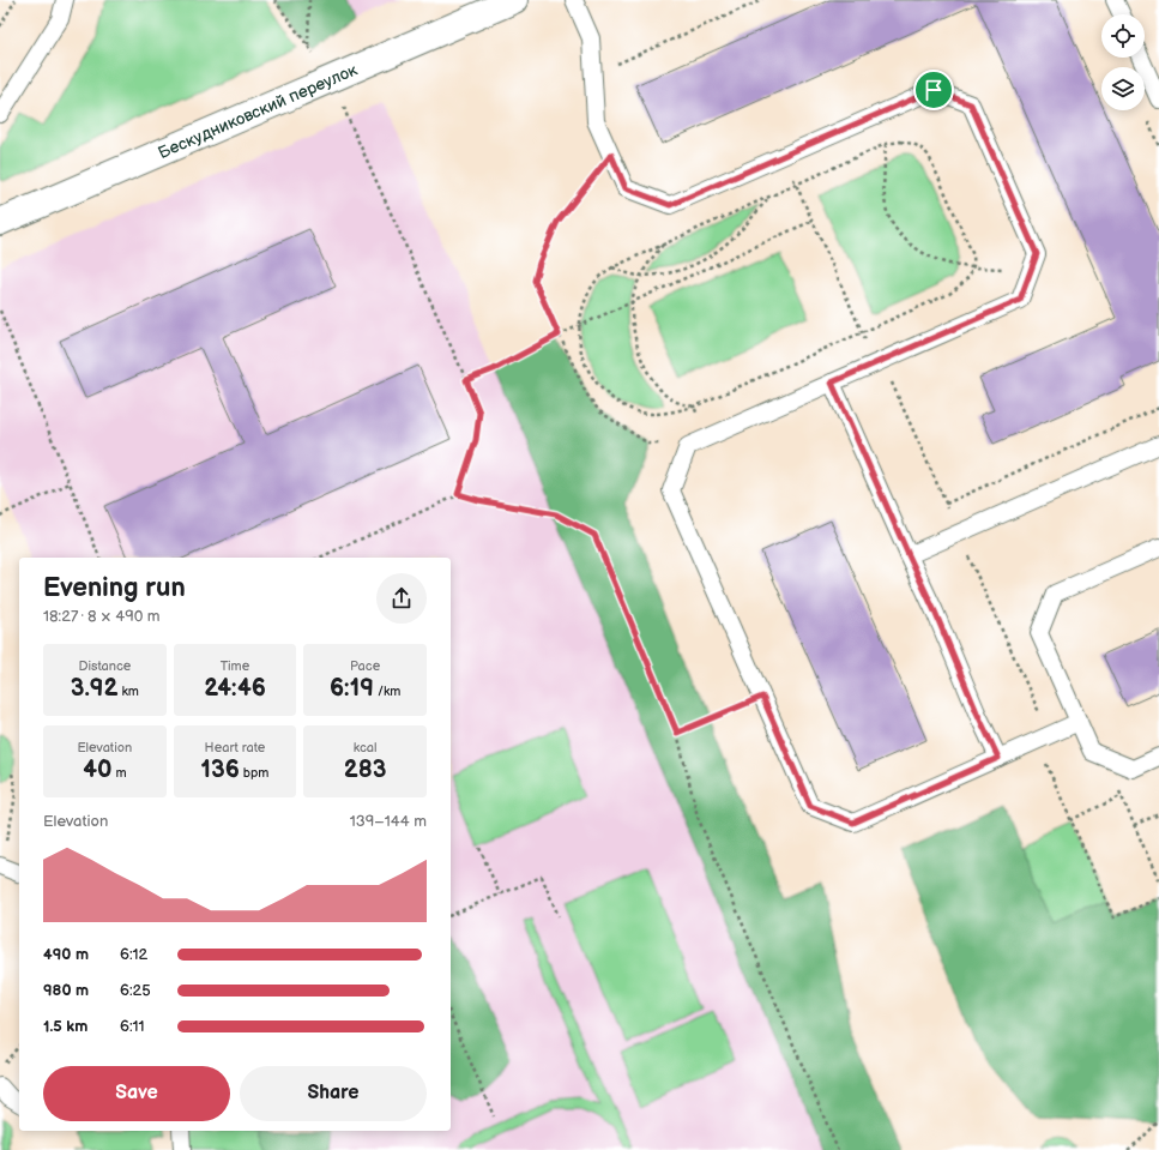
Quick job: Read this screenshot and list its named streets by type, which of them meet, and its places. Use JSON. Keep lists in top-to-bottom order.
{
  "streets": {
    "street": ["Бескудниковский переулок"]
  },
  "page": {
    "heading": ["Evening run", "18:27 · 8 × 490 m"],
    "stats": [
      ["Distance", "3.92 km"],
      ["Time", "24:46"],
      ["Pace", "6:19 /km"],
      ["Elevation", "40 m"],
      ["Heart rate", "136 bpm"],
      ["kcal", "283"]
    ],
    "chart": ["Elevation", "139–144 m"],
    "list": [
      {
        "name": "490 m",
        "note": "6:12"
      },
      {
        "name": "980 m",
        "note": "6:25"
      },
      {
        "name": "1.5 km",
        "note": "6:11"
      }
    ],
    "buttons": ["Save", "Share"]
  }
}
